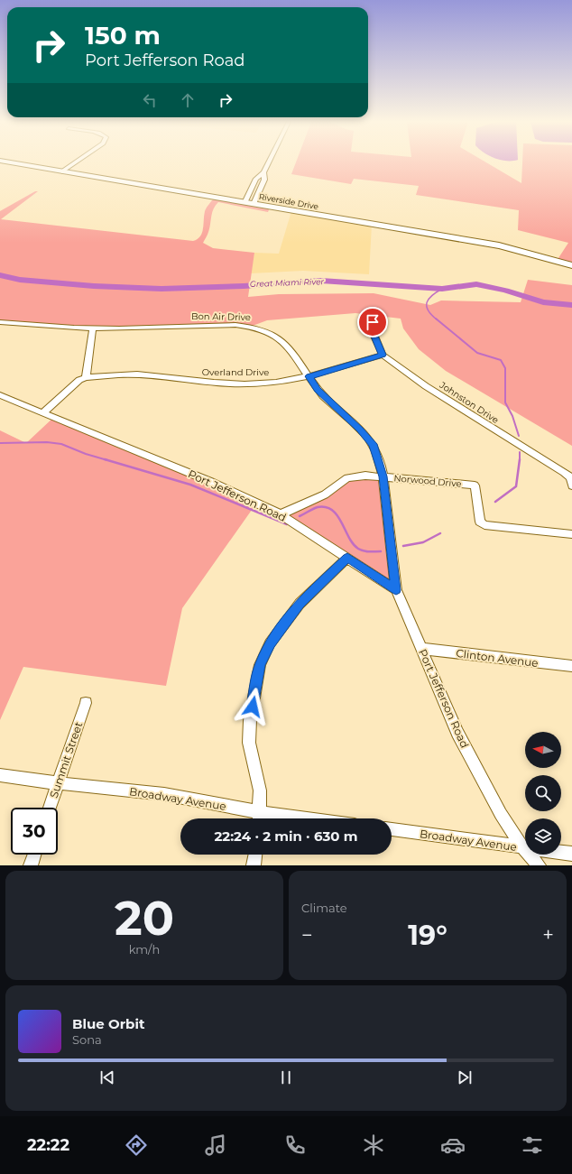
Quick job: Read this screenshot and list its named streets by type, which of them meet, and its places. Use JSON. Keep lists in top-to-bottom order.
{
  "streets": {
    "main road": ["Riverside Drive"],
    "street": [
      "Bon Air Drive",
      "Overland Drive",
      "Johnston Drive",
      "Norwood Drive",
      "Port Jefferson Road",
      "Clinton Avenue",
      "Summit Street",
      "Broadway Avenue"
    ]
  },
  "crossings": [
    ["Bon Air Drive", "Overland Drive"],
    ["Bon Air Drive", "Norwood Drive"],
    ["Bon Air Drive", "Port Jefferson Road"],
    ["Overland Drive", "Johnston Drive"],
    ["Norwood Drive", "Port Jefferson Road"],
    ["Port Jefferson Road", "Clinton Avenue"],
    ["Port Jefferson Road", "Broadway Avenue"],
    ["Summit Street", "Broadway Avenue"]
  ],
  "water": ["Great Miami River"],
  "north": "left",
  "page": {
    "turn": ["150 m", "Port Jefferson Road"],
    "limit": "30",
    "trip": "22:24 · 2 min · 630 m",
    "tile": [
      ["20", "km/h"],
      "Climate"
    ],
    "heat": ["−", "19°", "+"],
    "song": ["Blue Orbit", "Sona"],
    "tabs": "22:22"
  }
}
